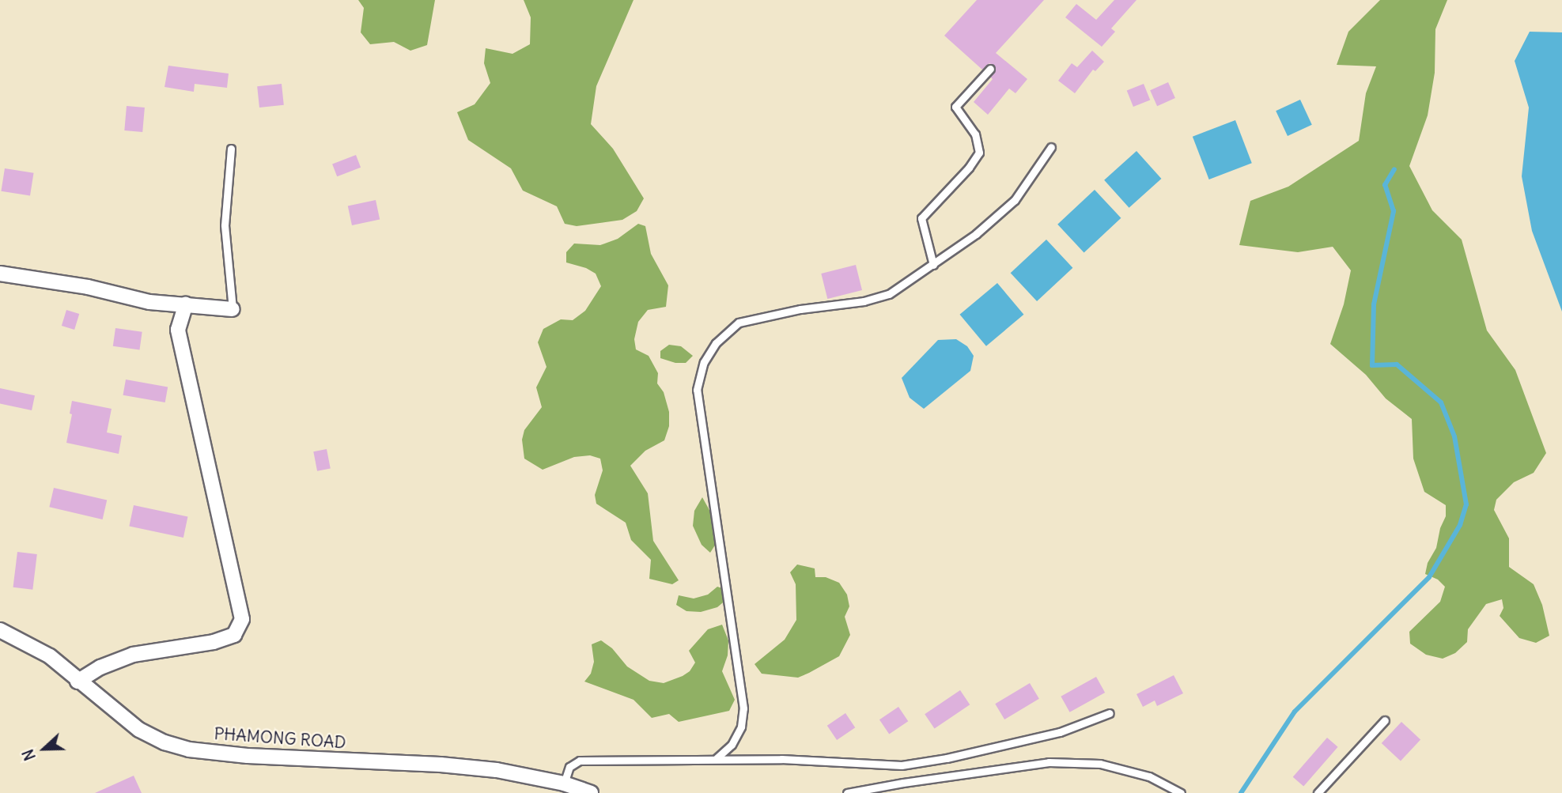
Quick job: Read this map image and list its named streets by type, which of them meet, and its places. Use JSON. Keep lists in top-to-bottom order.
{
  "streets": {
    "street": ["PHAMONG ROAD"]
  },
  "north": "left"
}
